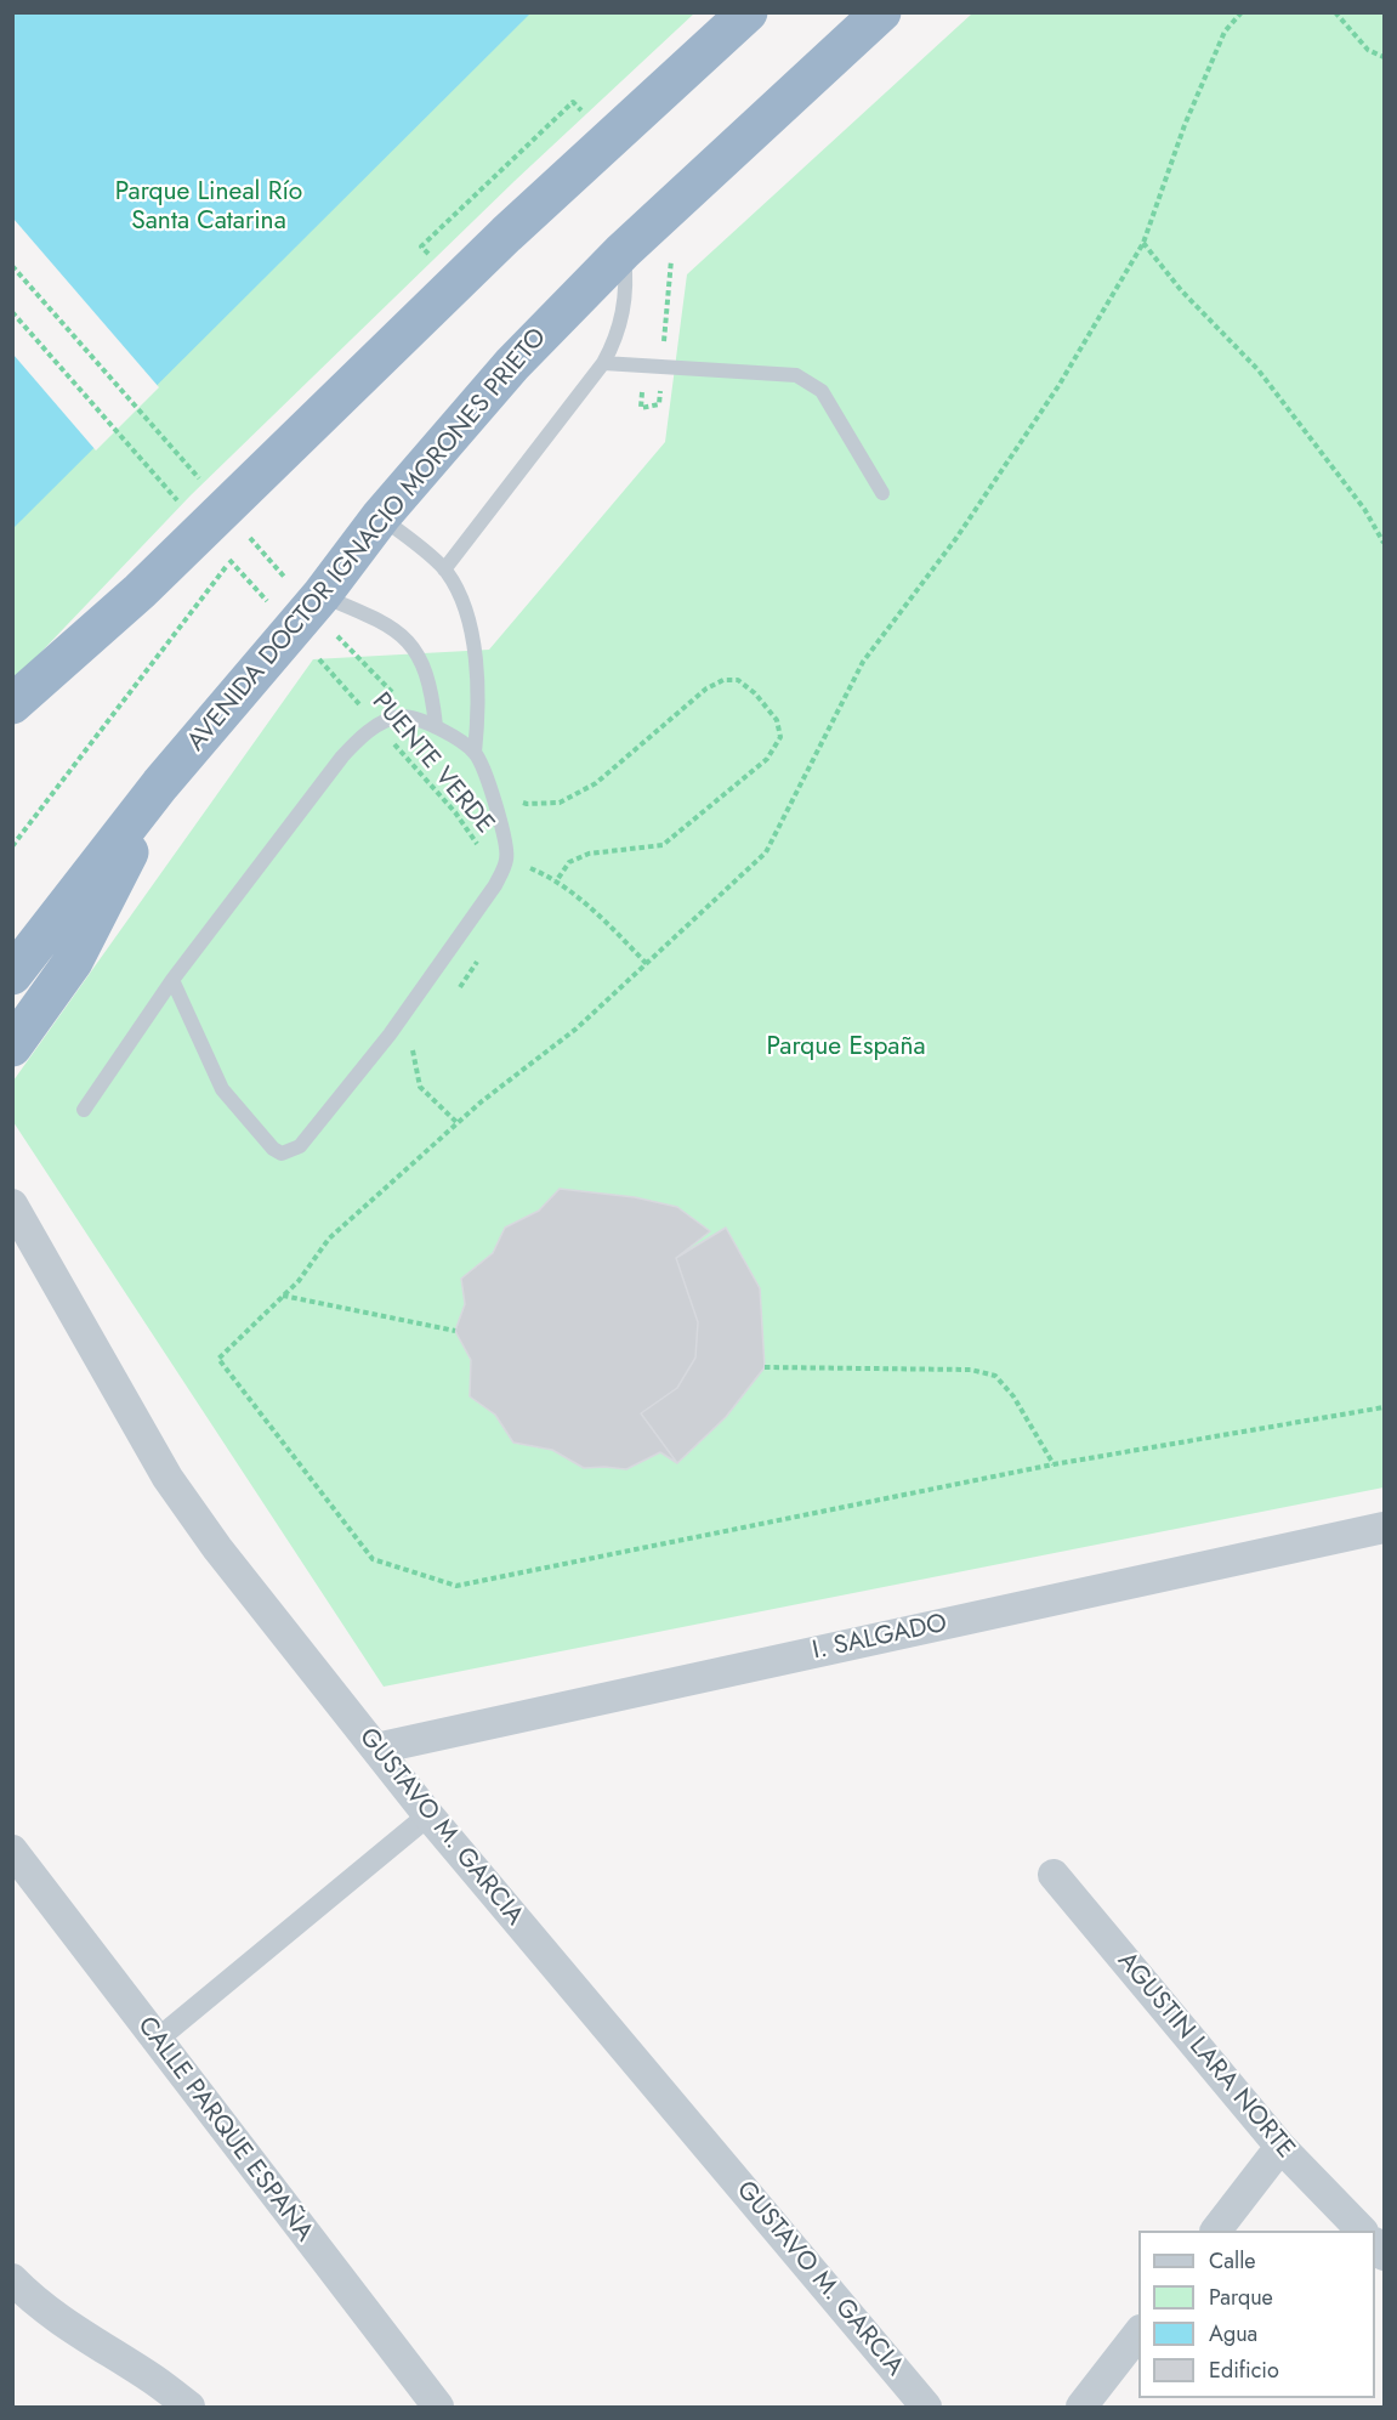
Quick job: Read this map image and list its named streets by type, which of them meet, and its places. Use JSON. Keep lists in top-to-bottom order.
{
  "streets": {
    "highway": ["AVENIDA DOCTOR IGNACIO MORONES PRIETO"],
    "street": [
      "I. SALGADO",
      "GUSTAVO M. GARCIA",
      "AGUSTIN LARA NORTE",
      "CALLE PARQUE ESPAÑA"
    ],
    "path": ["PUENTE VERDE"]
  },
  "crossings": [
    ["I. SALGADO", "GUSTAVO M. GARCIA"]
  ],
  "parks": ["Parque Lineal Río Santa Catarina", "Parque España"],
  "legend": [
    "Calle",
    "Parque",
    "Agua",
    "Edificio"
  ]
}
